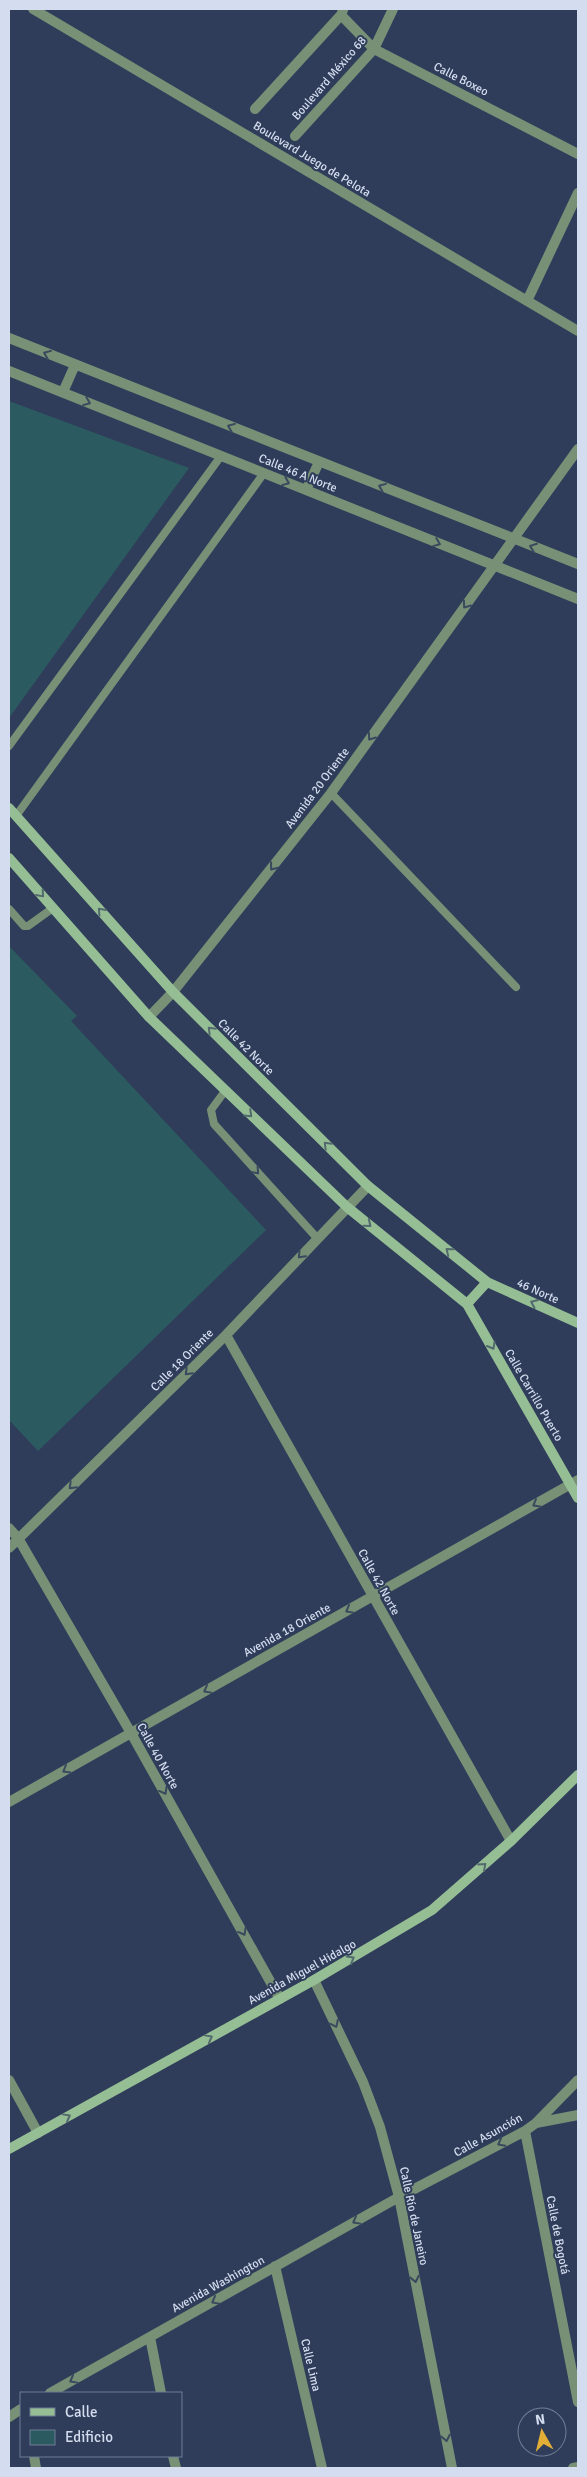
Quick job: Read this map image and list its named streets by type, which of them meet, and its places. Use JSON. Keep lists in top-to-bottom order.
{
  "streets": {
    "main road": [
      "Calle 42 Norte",
      "46 Norte",
      "Calle Carrillo Puerto",
      "Avenida Miguel Hidalgo"
    ],
    "street": [
      "Boulevard México 68",
      "Calle Boxeo",
      "Boulevard Juego de Pelota",
      "Calle 46 A Norte",
      "Avenida 20 Oriente",
      "Calle 18 Oriente",
      "Avenida 18 Oriente",
      "Calle 40 Norte",
      "Calle Asunción",
      "Calle Río de Janeiro",
      "Calle de Bogotá",
      "Avenida Washington",
      "Calle Lima"
    ]
  },
  "crossings": [
    ["Boulevard México 68", "Calle Boxeo"],
    ["Calle 46 A Norte", "Avenida 20 Oriente"],
    ["Avenida 20 Oriente", "Calle 42 Norte"],
    ["Calle 42 Norte", "46 Norte"],
    ["Calle 42 Norte", "Calle 18 Oriente"],
    ["Calle 42 Norte", "Avenida 18 Oriente"],
    ["Calle 42 Norte", "Avenida Miguel Hidalgo"],
    ["Calle 18 Oriente", "Calle 40 Norte"],
    ["Calle Carrillo Puerto", "Avenida 18 Oriente"],
    ["Avenida 18 Oriente", "Calle 40 Norte"],
    ["Calle 40 Norte", "Avenida Miguel Hidalgo"],
    ["Avenida Miguel Hidalgo", "Calle Río de Janeiro"],
    ["Calle Asunción", "Calle Río de Janeiro"],
    ["Calle Asunción", "Calle de Bogotá"],
    ["Calle Asunción", "Avenida Washington"],
    ["Calle Río de Janeiro", "Avenida Washington"],
    ["Avenida Washington", "Calle Lima"]
  ],
  "one_way": [
    "Avenida 20 Oriente",
    "46 Norte",
    "Calle 18 Oriente",
    "Calle Carrillo Puerto",
    "Avenida 18 Oriente",
    "Calle 40 Norte",
    "Avenida Miguel Hidalgo",
    "Calle Asunción",
    "Calle Río de Janeiro",
    "Avenida Washington"
  ],
  "legend": ["Calle", "Edificio"],
  "north": "top"
}
